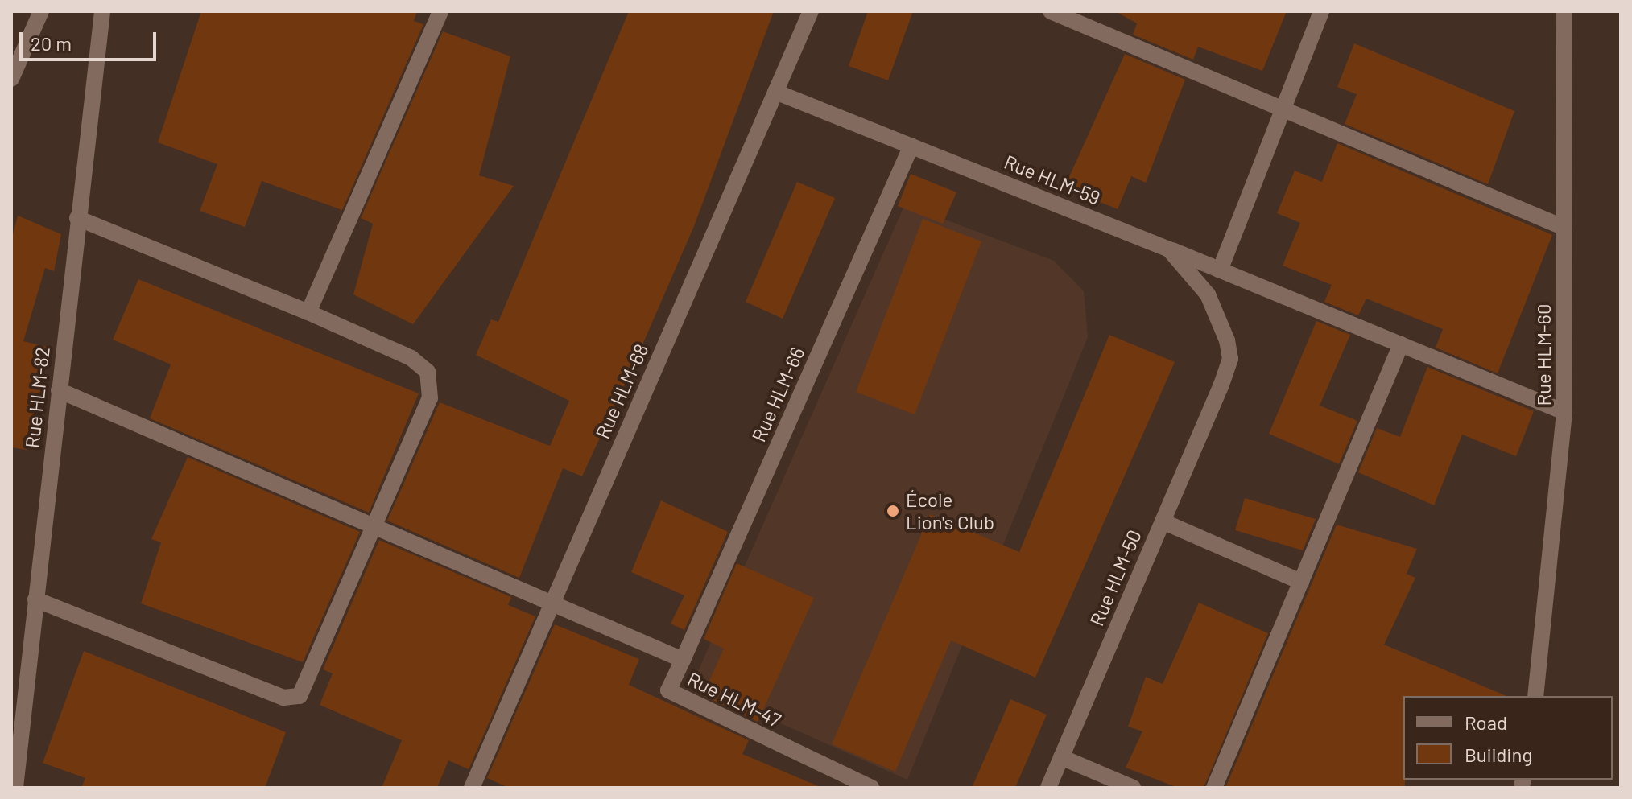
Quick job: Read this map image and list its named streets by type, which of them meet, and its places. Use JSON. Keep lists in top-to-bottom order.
{
  "streets": {
    "street": [
      "Rue HLM-59",
      "Rue HLM-60",
      "Rue HLM-68",
      "Rue HLM-66",
      "Rue HLM-82",
      "Rue HLM-50",
      "Rue HLM-47"
    ]
  },
  "crossings": [
    ["Rue HLM-59", "Rue HLM-68"],
    ["Rue HLM-59", "Rue HLM-66"],
    ["Rue HLM-59", "Rue HLM-50"],
    ["Rue HLM-68", "Rue HLM-47"],
    ["Rue HLM-66", "Rue HLM-47"],
    ["Rue HLM-82", "Rue HLM-47"]
  ],
  "places": ["École Lion's Club"],
  "legend": ["Road", "Building"],
  "scale_bar": "20 m"
}
